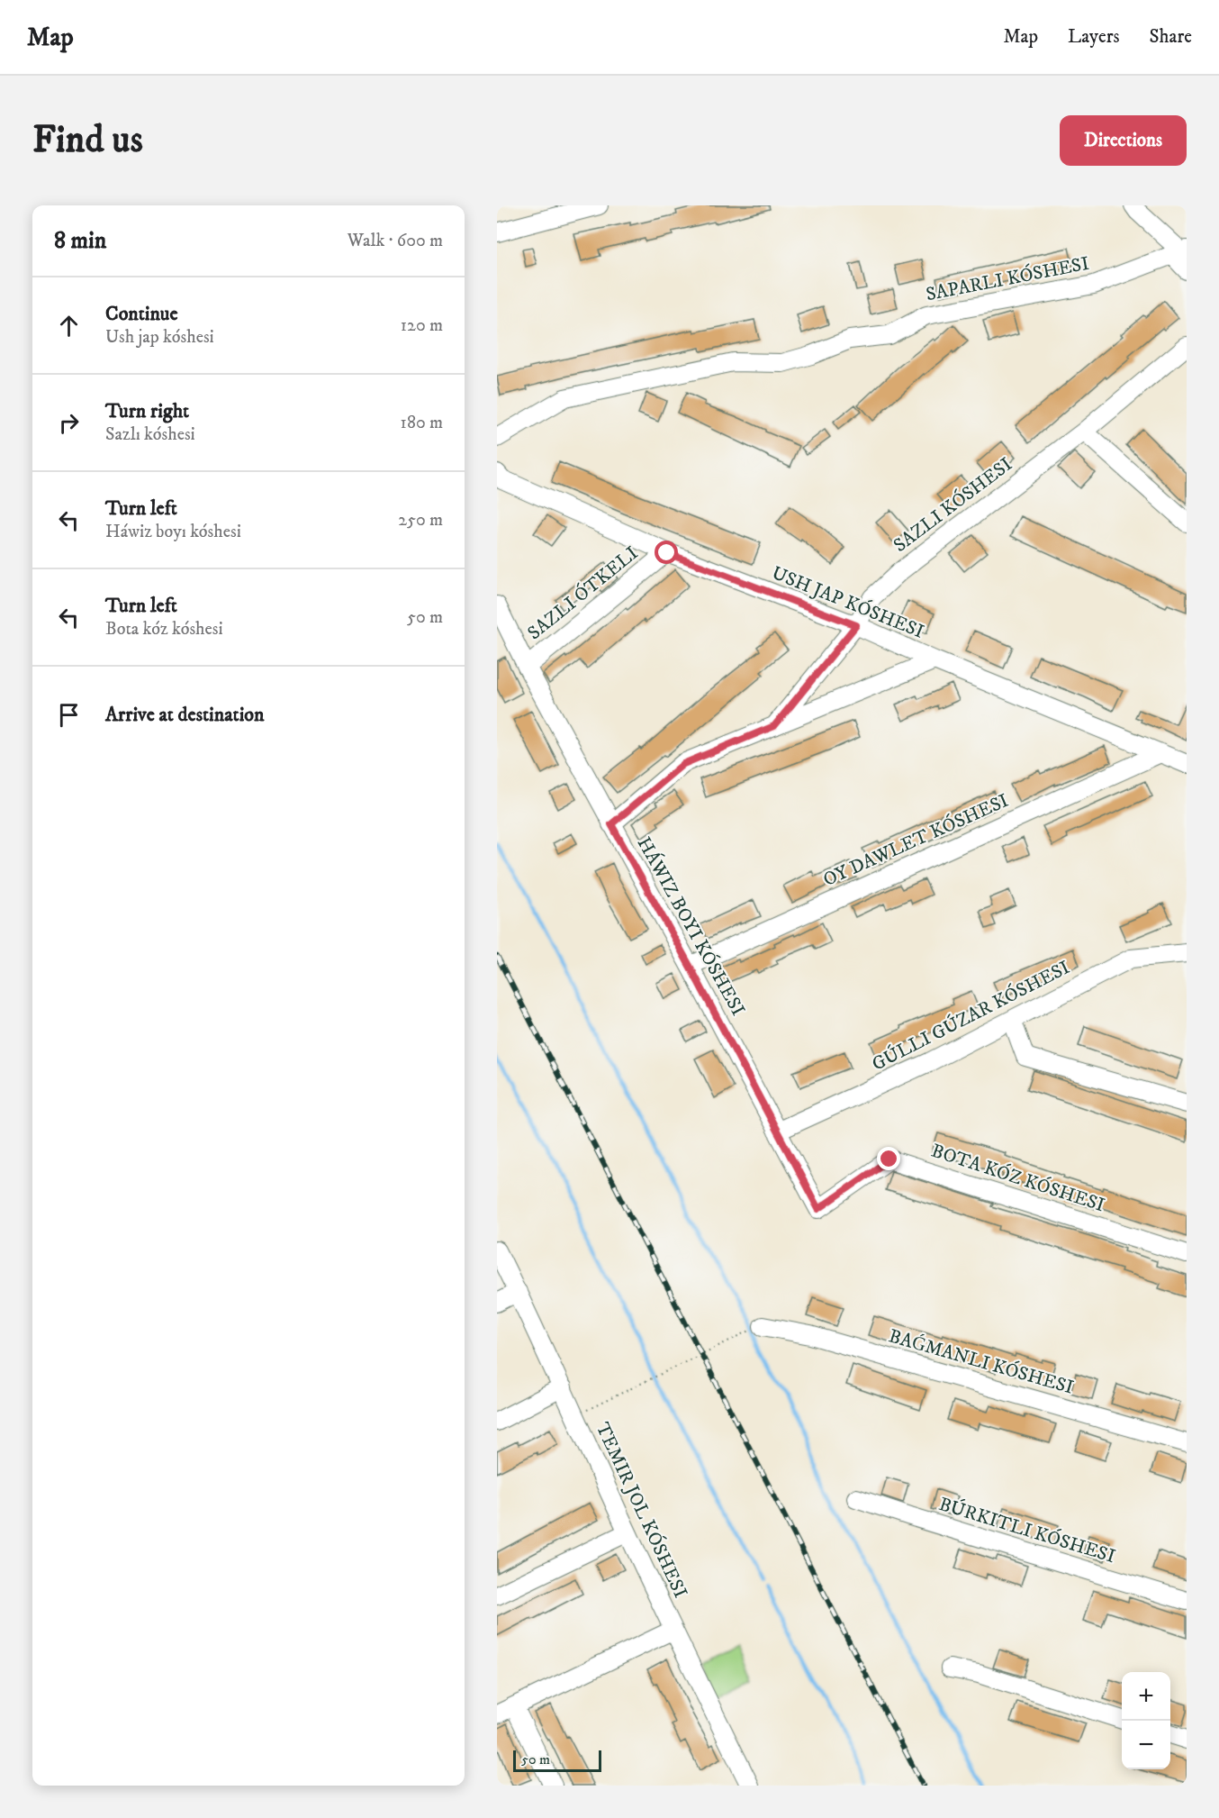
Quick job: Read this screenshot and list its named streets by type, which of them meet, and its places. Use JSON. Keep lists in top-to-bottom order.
{
  "streets": {
    "street": [
      "USH JAP KÓSHESI",
      "OY DAWLET KÓSHESI",
      "GÚLLI GÚZAR KÓSHESI",
      "BOTA KÓZ KÓSHESI",
      "TEMIR JOL KÓSHESI",
      "BÚRKITLI KÓSHESI"
    ]
  },
  "crossings": [
    ["USH JAP KÓSHESI", "OY DAWLET KÓSHESI"],
    ["GÚLLI GÚZAR KÓSHESI", "BOTA KÓZ KÓSHESI"]
  ],
  "scale_bar": "50 m",
  "page": {
    "header": "Map",
    "nav": ["Map", "Layers", "Share"],
    "buttons": "Directions",
    "title": "Find us",
    "heading": ["8 min", "Walk · 600 m"],
    "list": [
      ["Continue", "Ush jap kóshesi", "120 m"],
      ["Turn right", "Sazlı kóshesi", "180 m"],
      ["Turn left", "Háwiz boyı kóshesi", "250 m"],
      ["Turn left", "Bota kóz kóshesi", "50 m"],
      "Arrive at destination"
    ],
    "map_buttons": ["+", "−"],
    "scale": "50 m"
  }
}
